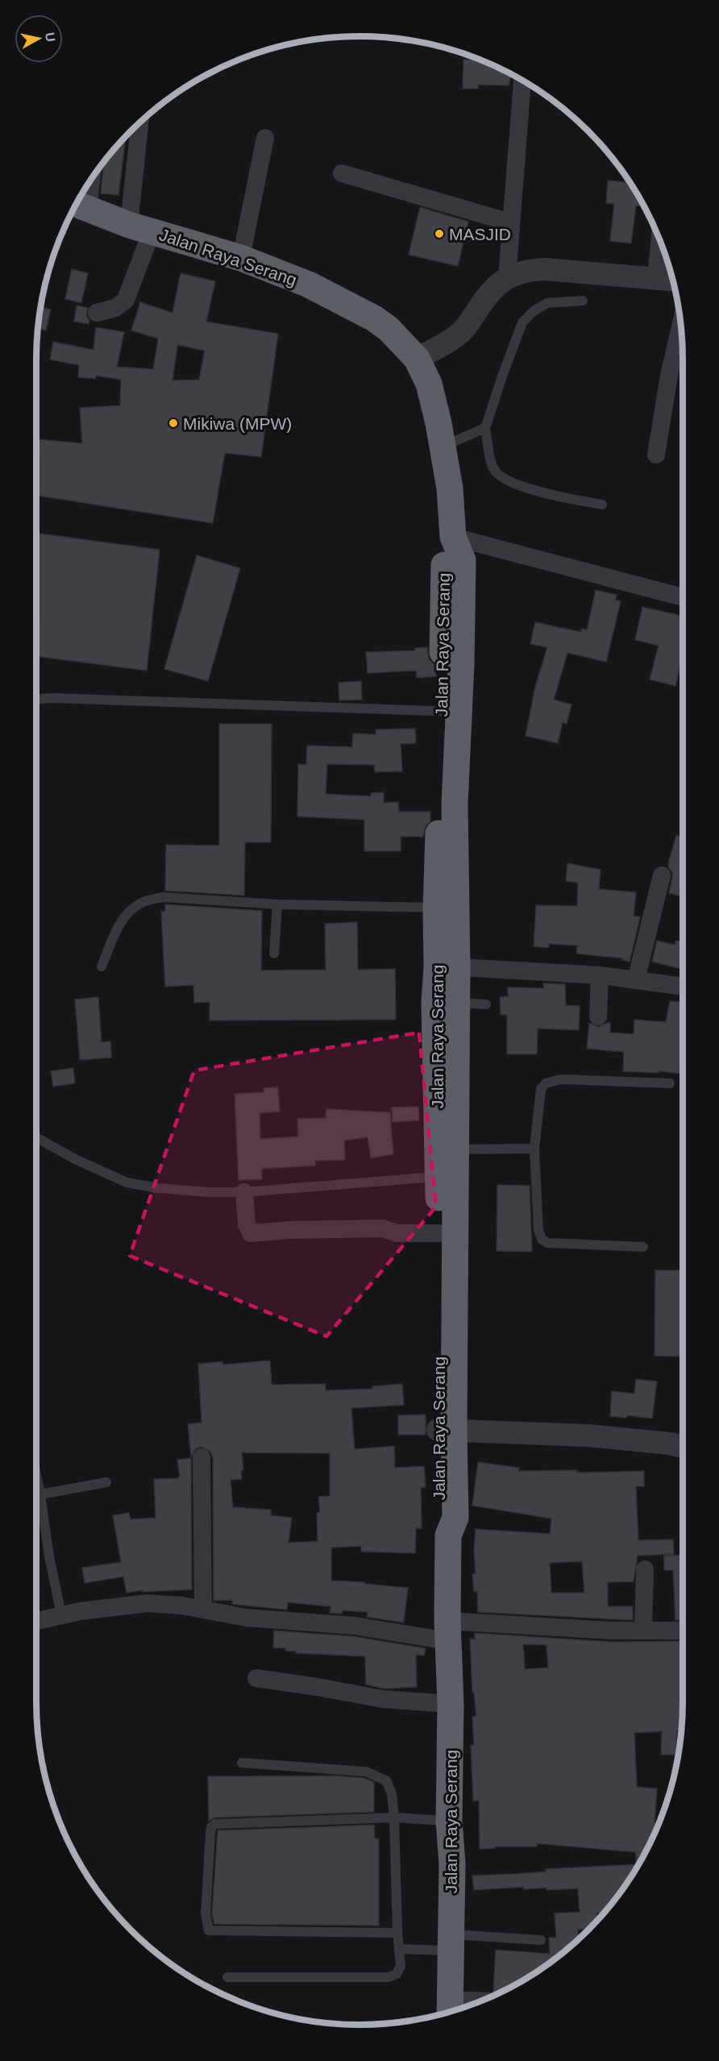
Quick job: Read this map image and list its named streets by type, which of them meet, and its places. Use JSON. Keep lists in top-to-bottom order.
{
  "streets": {
    "highway": ["Jalan Raya Serang"]
  },
  "places": ["MASJID", "Mikiwa (MPW)"],
  "north": "right"
}
